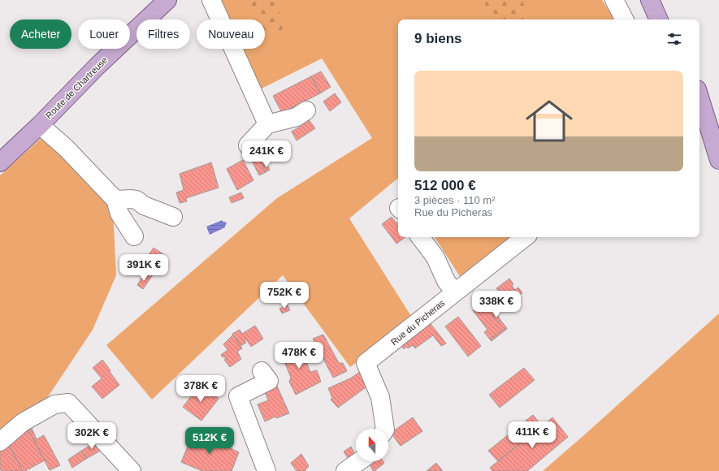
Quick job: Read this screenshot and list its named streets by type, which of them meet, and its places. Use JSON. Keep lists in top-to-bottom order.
{
  "streets": {
    "main road": ["Route de Chartreuse"],
    "street": ["Rue du Picheras"]
  },
  "north": "top",
  "page": {
    "chip": [
      "Acheter",
      "Louer",
      "Filtres",
      "Nouveau"
    ],
    "heading": "9 biens",
    "list": [
      {
        "name": "512 000 €",
        "note": "3 pièces · 110 m² · Rue du Picheras"
      }
    ],
    "price": [
      "241K €",
      "391K €",
      "752K €",
      "338K €",
      "478K €",
      "378K €",
      "411K €",
      "302K €",
      "512K €"
    ]
  }
}
